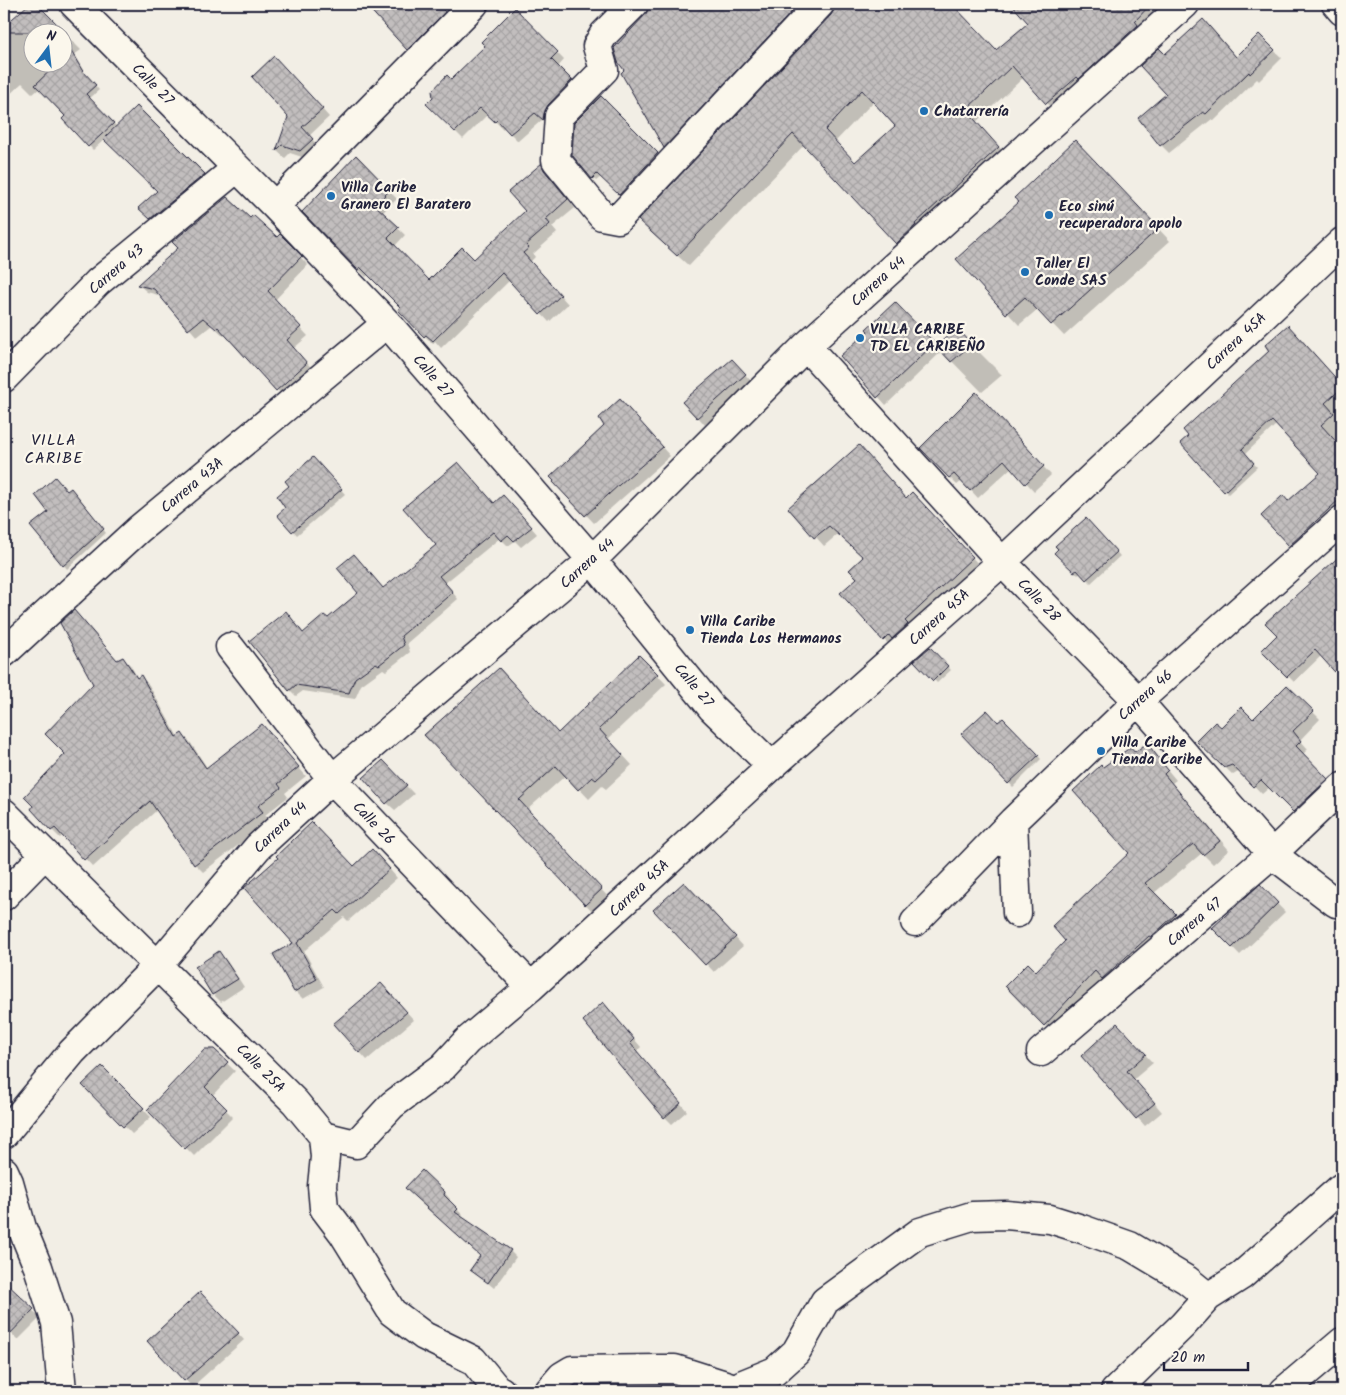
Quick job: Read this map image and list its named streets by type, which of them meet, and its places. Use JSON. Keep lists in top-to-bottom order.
{
  "streets": {
    "main road": [
      "Calle 27",
      "Carrera 43",
      "Carrera 44",
      "Carrera 45A",
      "Carrera 43A",
      "Calle 28",
      "Carrera 46",
      "Calle 26",
      "Carrera 47",
      "Calle 25A"
    ]
  },
  "crossings": [
    ["Calle 27", "Carrera 43"],
    ["Calle 27", "Carrera 44"],
    ["Calle 27", "Carrera 45A"],
    ["Calle 27", "Carrera 43A"],
    ["Carrera 44", "Calle 28"],
    ["Carrera 44", "Calle 26"],
    ["Carrera 44", "Calle 25A"],
    ["Carrera 45A", "Calle 28"],
    ["Carrera 45A", "Calle 26"],
    ["Calle 28", "Carrera 46"],
    ["Calle 28", "Carrera 47"]
  ],
  "districts": ["VILLA CARIBE"],
  "places": [
    "Chatarrería",
    "Villa Caribe Granero El Baratero",
    "Eco sinú recuperadora apolo",
    "Taller El Conde SAS",
    "VILLA CARIBE TD EL CARIBEÑO",
    "Villa Caribe Tienda Los Hermanos",
    "Villa Caribe Tienda Caribe"
  ],
  "scale_bar": "20 m",
  "north": "top"
}
